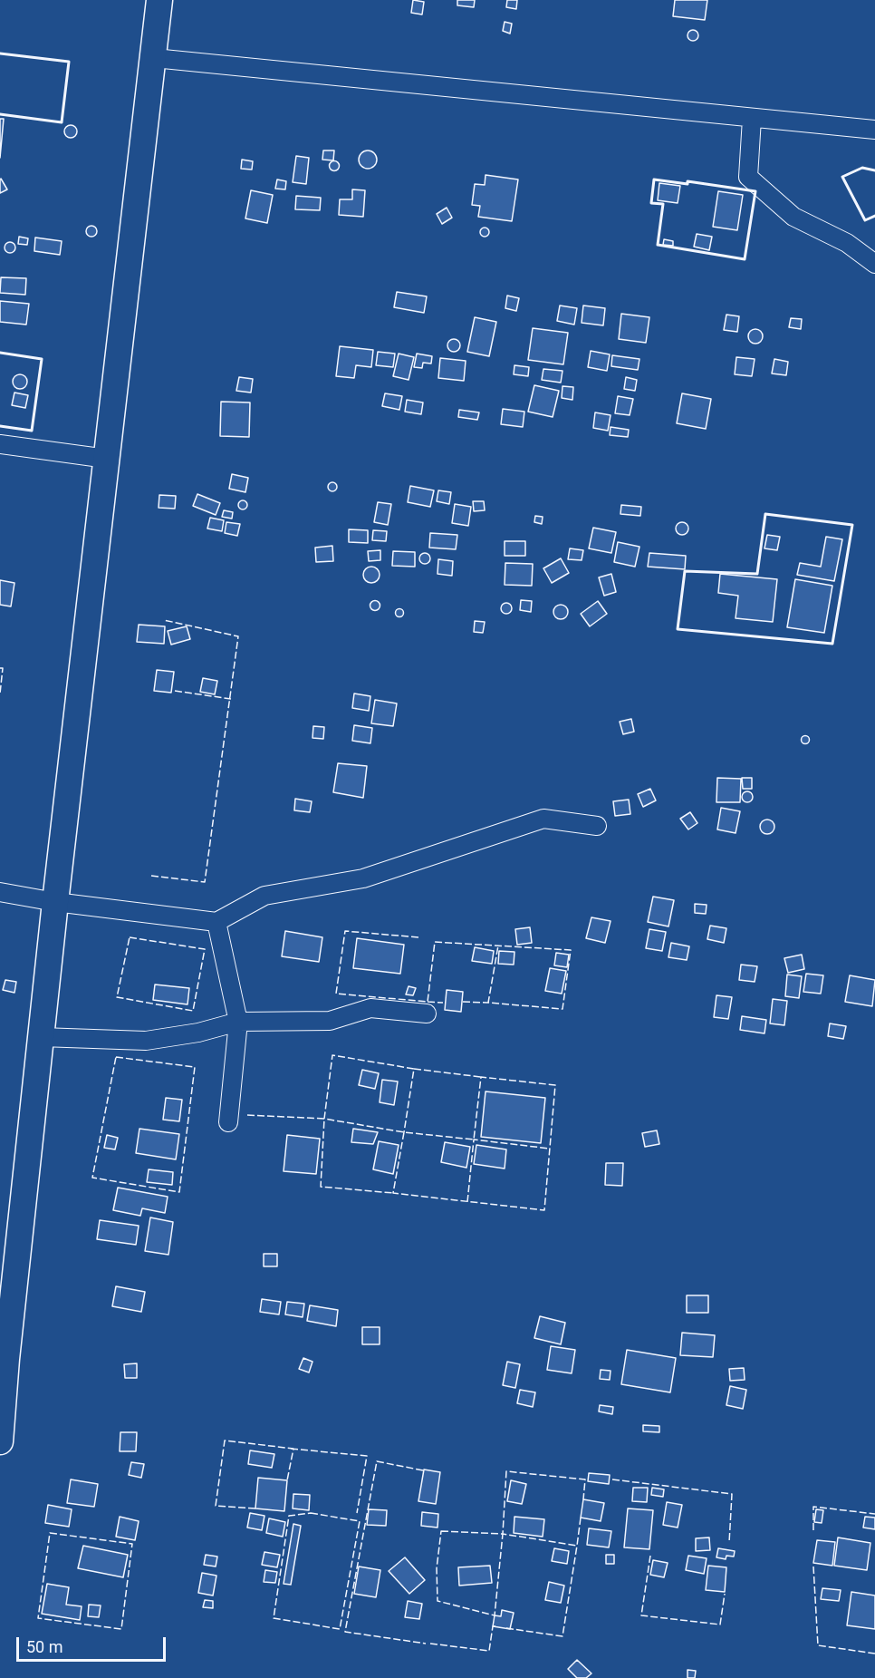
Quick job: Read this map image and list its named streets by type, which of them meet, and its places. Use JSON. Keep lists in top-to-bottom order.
{
  "scale_bar": "50 m"
}
